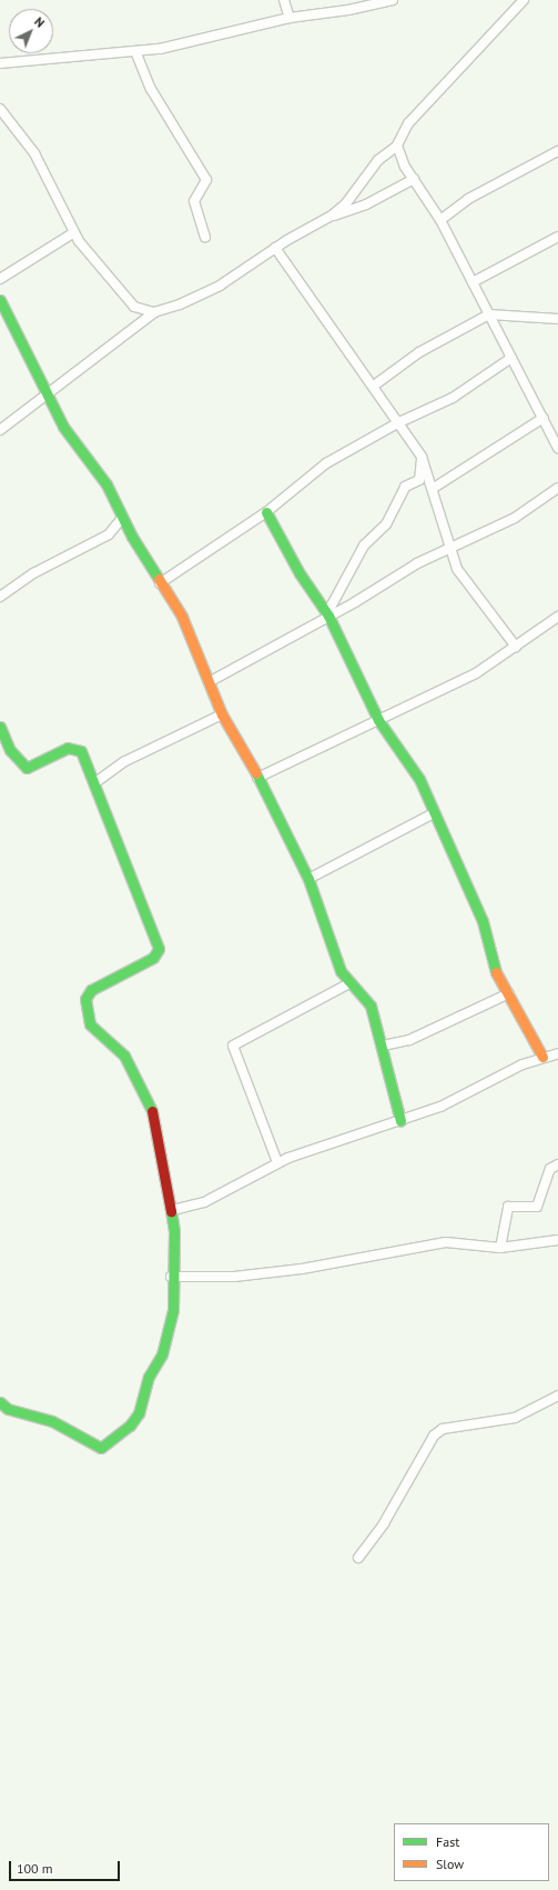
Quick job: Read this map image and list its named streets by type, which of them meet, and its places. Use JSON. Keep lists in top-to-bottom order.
{
  "legend": ["Fast", "Slow"],
  "scale_bar": "100 m",
  "north": "top right"
}
